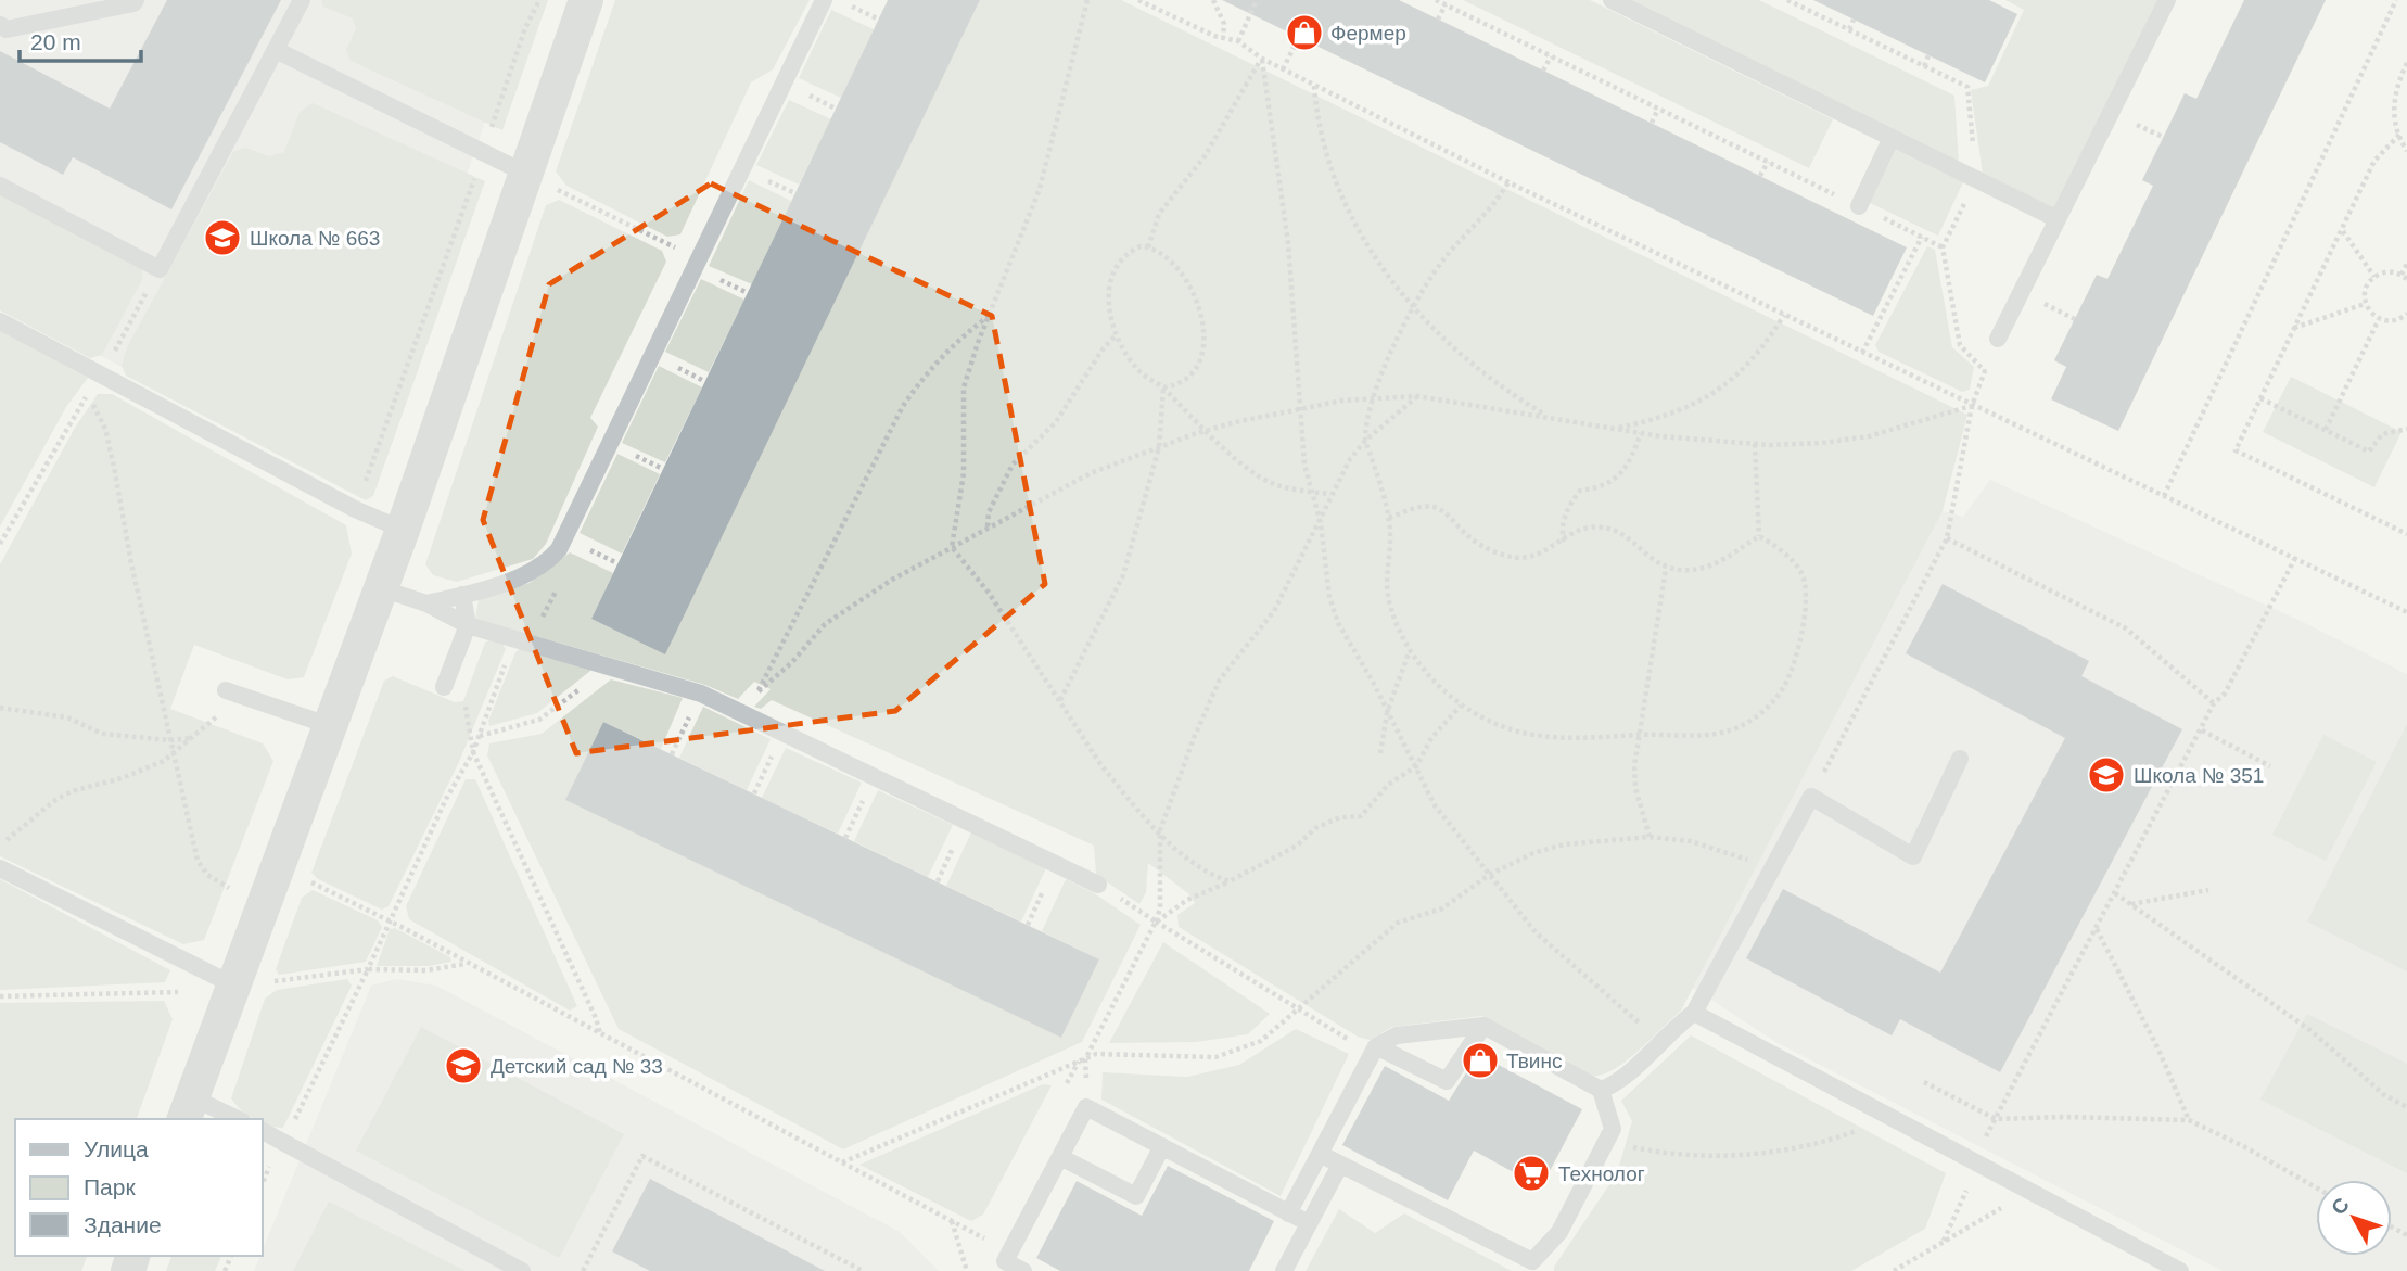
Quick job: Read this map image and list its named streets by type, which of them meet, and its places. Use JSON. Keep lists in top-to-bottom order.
{
  "places": {
    "shop": ["Фермер", "Твинс"],
    "school or university": ["Школа № 663", "Школа № 351", "Детский сад № 33"],
    "supermarket": ["Технолог"]
  },
  "legend": ["Улица", "Парк", "Здание"],
  "scale_bar": "20 m",
  "north": "top left"
}
